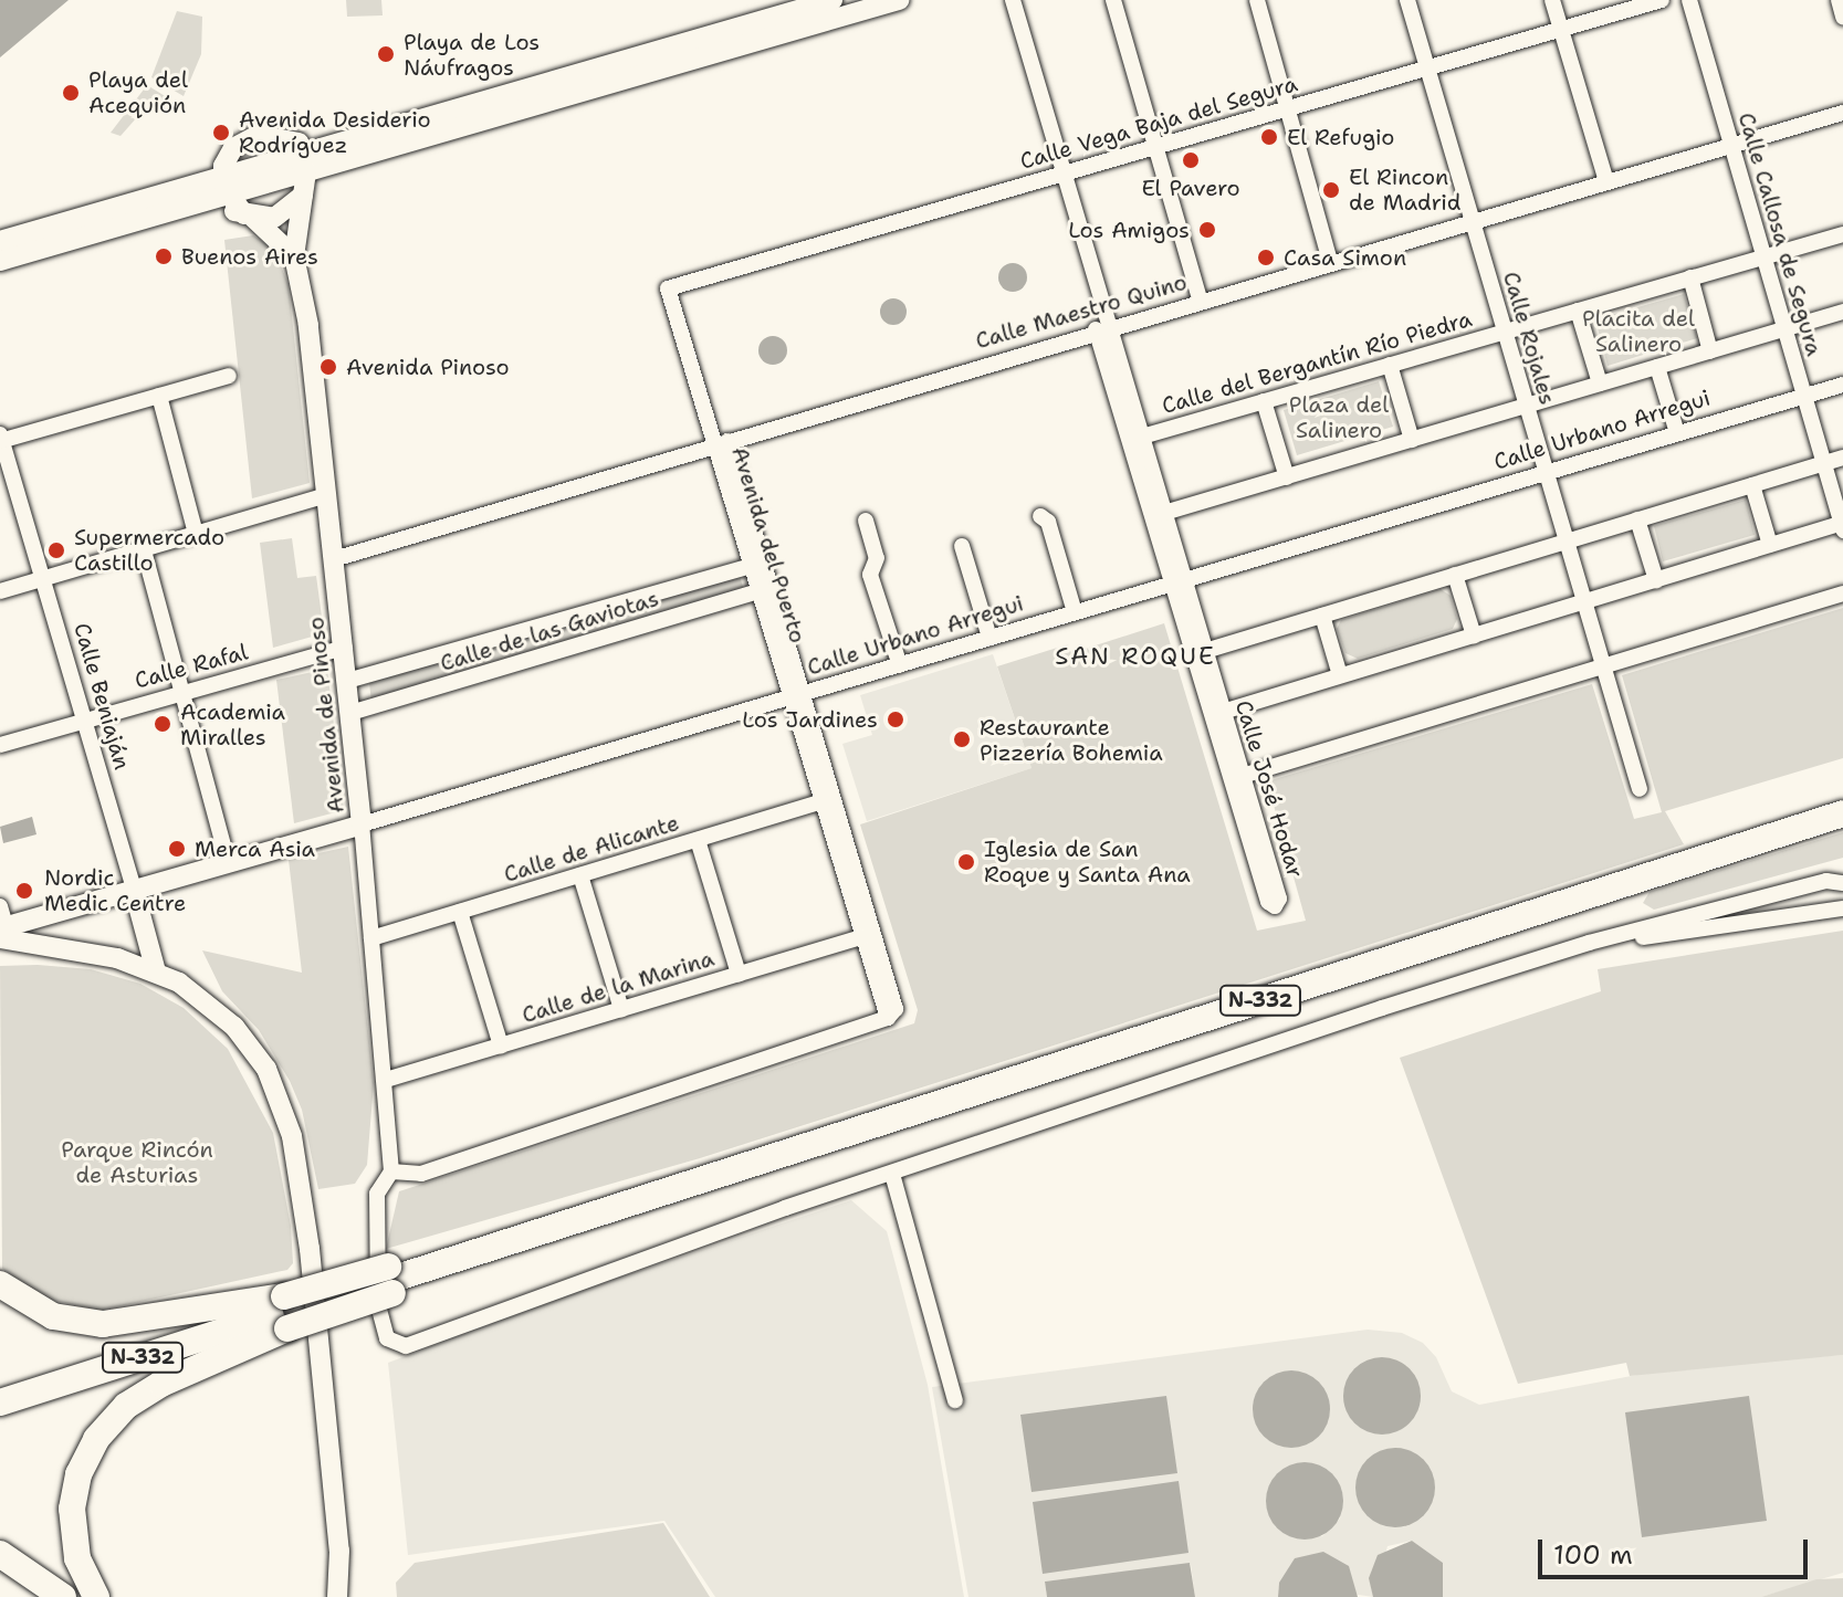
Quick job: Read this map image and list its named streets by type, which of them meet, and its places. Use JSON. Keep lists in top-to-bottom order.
{
  "streets": {
    "highway": ["N-332"],
    "street": [
      "Calle Vega Baja del Segura",
      "Calle Callosa de Segura",
      "Calle Maestro Quino",
      "Calle Rojales",
      "Calle del Bergantín Río Piedra",
      "Calle Urbano Arregui",
      "Avenida del Puerto",
      "Calle de las Gaviotas",
      "Calle Rafal",
      "Calle Beniaján",
      "Avenida de Pinoso",
      "Calle José Hodar",
      "Calle de Alicante",
      "Calle de la Marina"
    ]
  },
  "crossings": [
    ["Calle Vega Baja del Segura", "Calle Rojales"],
    ["Calle Vega Baja del Segura", "Avenida del Puerto"],
    ["Calle Vega Baja del Segura", "Calle José Hodar"],
    ["Calle Callosa de Segura", "Calle Maestro Quino"],
    ["Calle Callosa de Segura", "Calle del Bergantín Río Piedra"],
    ["Calle Callosa de Segura", "Calle Urbano Arregui"],
    ["Calle Maestro Quino", "Calle Rojales"],
    ["Calle Maestro Quino", "Avenida del Puerto"],
    ["Calle Maestro Quino", "Avenida de Pinoso"],
    ["Calle Maestro Quino", "Calle José Hodar"],
    ["Calle Rojales", "Calle del Bergantín Río Piedra"],
    ["Calle Rojales", "Calle Urbano Arregui"],
    ["Calle del Bergantín Río Piedra", "Calle José Hodar"],
    ["Calle Urbano Arregui", "Avenida del Puerto"],
    ["Calle Urbano Arregui", "Calle Beniaján"],
    ["Calle Urbano Arregui", "Avenida de Pinoso"],
    ["Calle Urbano Arregui", "Calle José Hodar"],
    ["Avenida del Puerto", "Calle de las Gaviotas"],
    ["Avenida del Puerto", "Calle de Alicante"],
    ["Avenida del Puerto", "Calle de la Marina"],
    ["Calle de las Gaviotas", "Avenida de Pinoso"],
    ["Calle Rafal", "Calle Beniaján"],
    ["Calle Rafal", "Avenida de Pinoso"],
    ["Avenida de Pinoso", "Calle de Alicante"],
    ["Avenida de Pinoso", "Calle de la Marina"]
  ],
  "districts": ["SAN ROQUE"],
  "parks": ["Placita del Salinero", "Plaza del Salinero", "Parque Rincón de Asturias"],
  "places": [
    "Playa de Los Náufragos",
    "Playa del Acequión",
    "Avenida Desiderio Rodríguez",
    "El Refugio",
    "El Pavero",
    "El Rincon de Madrid",
    "Los Amigos",
    "Buenos Aires",
    "Casa Simon",
    "Avenida Pinoso",
    "Supermercado Castillo",
    "Los Jardines",
    "Academia Miralles",
    "Restaurante Pizzería Bohemia",
    "Merca Asia",
    "Iglesia de San Roque y Santa Ana",
    "Nordic Medic Centre"
  ],
  "scale_bar": "100 m"
}
